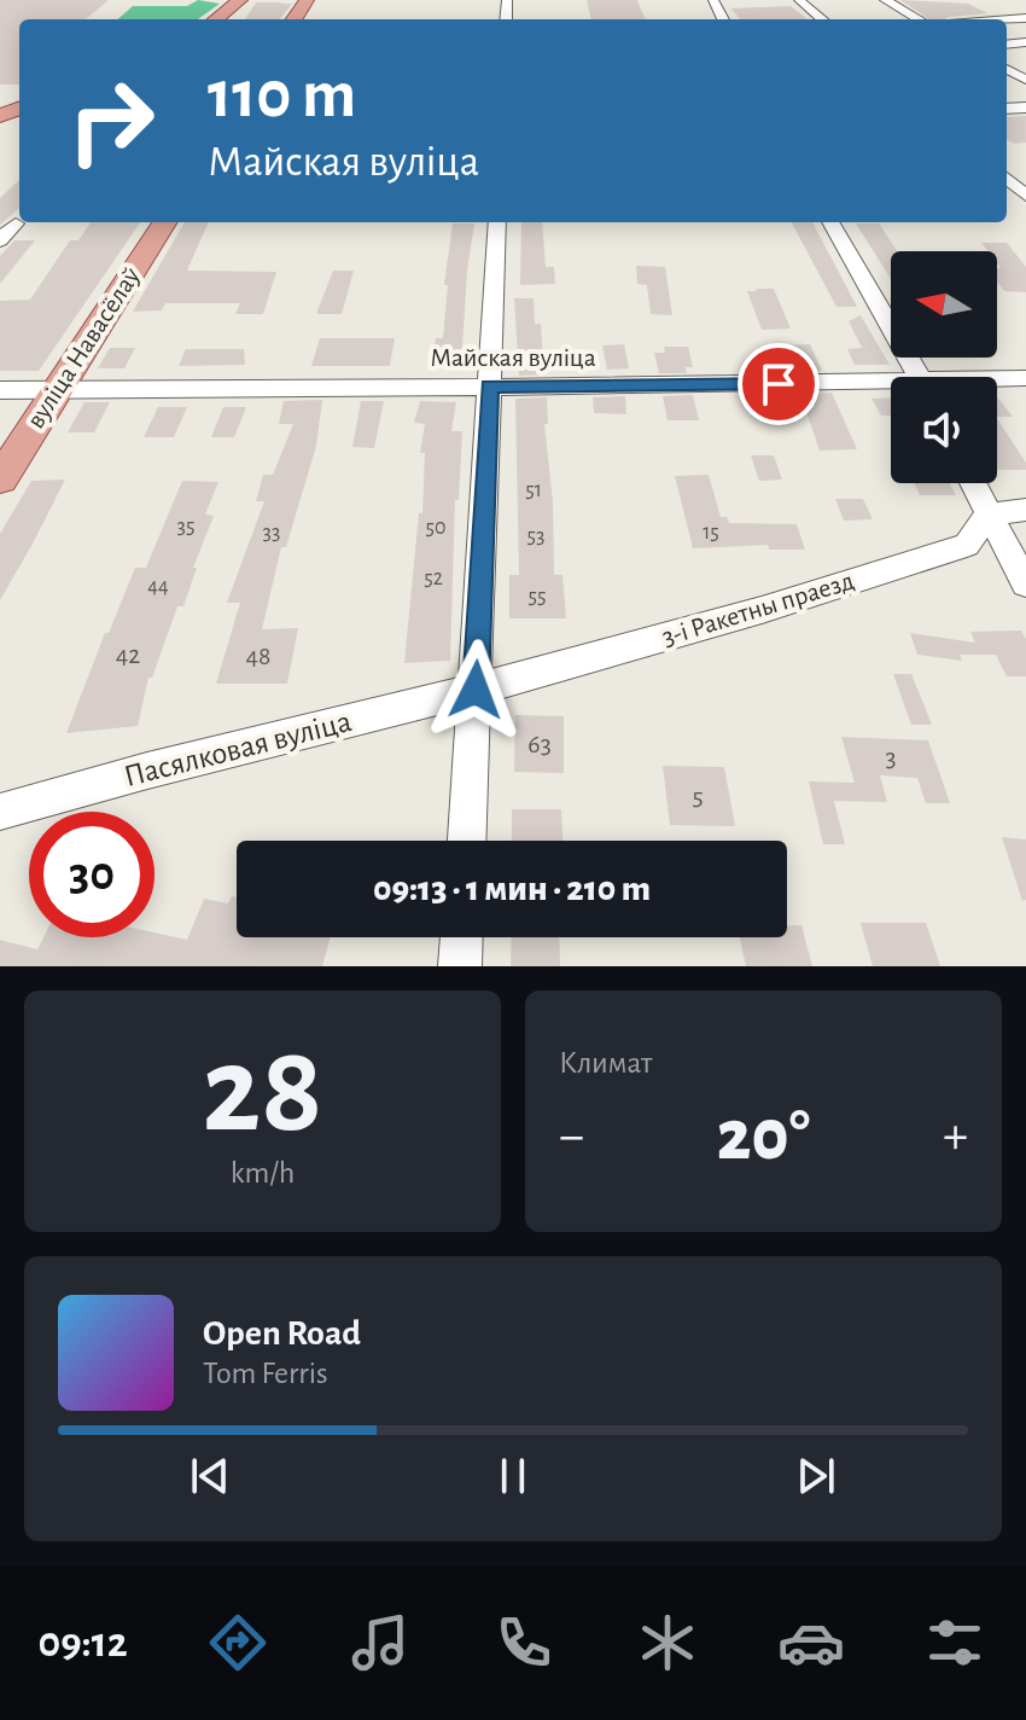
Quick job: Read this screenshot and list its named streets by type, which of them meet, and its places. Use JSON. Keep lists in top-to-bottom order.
{
  "streets": {
    "main road": ["вуліца Навасёлаў"],
    "street": ["Майская вуліца", "3-і Ракетны праезд", "Пасялковая вуліца"]
  },
  "crossings": [
    ["вуліца Навасёлаў", "Майская вуліца"],
    ["3-і Ракетны праезд", "Пасялковая вуліца"]
  ],
  "house_numbers": [
    "51",
    "35",
    "50",
    "33",
    "15",
    "53",
    "52",
    "44",
    "55",
    "42",
    "48",
    "63",
    "3",
    "5"
  ],
  "north": "left",
  "page": {
    "turn": ["110 m", "Майская вуліца"],
    "limit": "30",
    "trip": "09:13 · 1 мин · 210 m",
    "tile": [
      ["28", "km/h"],
      "Климат"
    ],
    "heat": ["−", "20°", "+"],
    "song": ["Open Road", "Tom Ferris"],
    "tabs": "09:12"
  }
}
